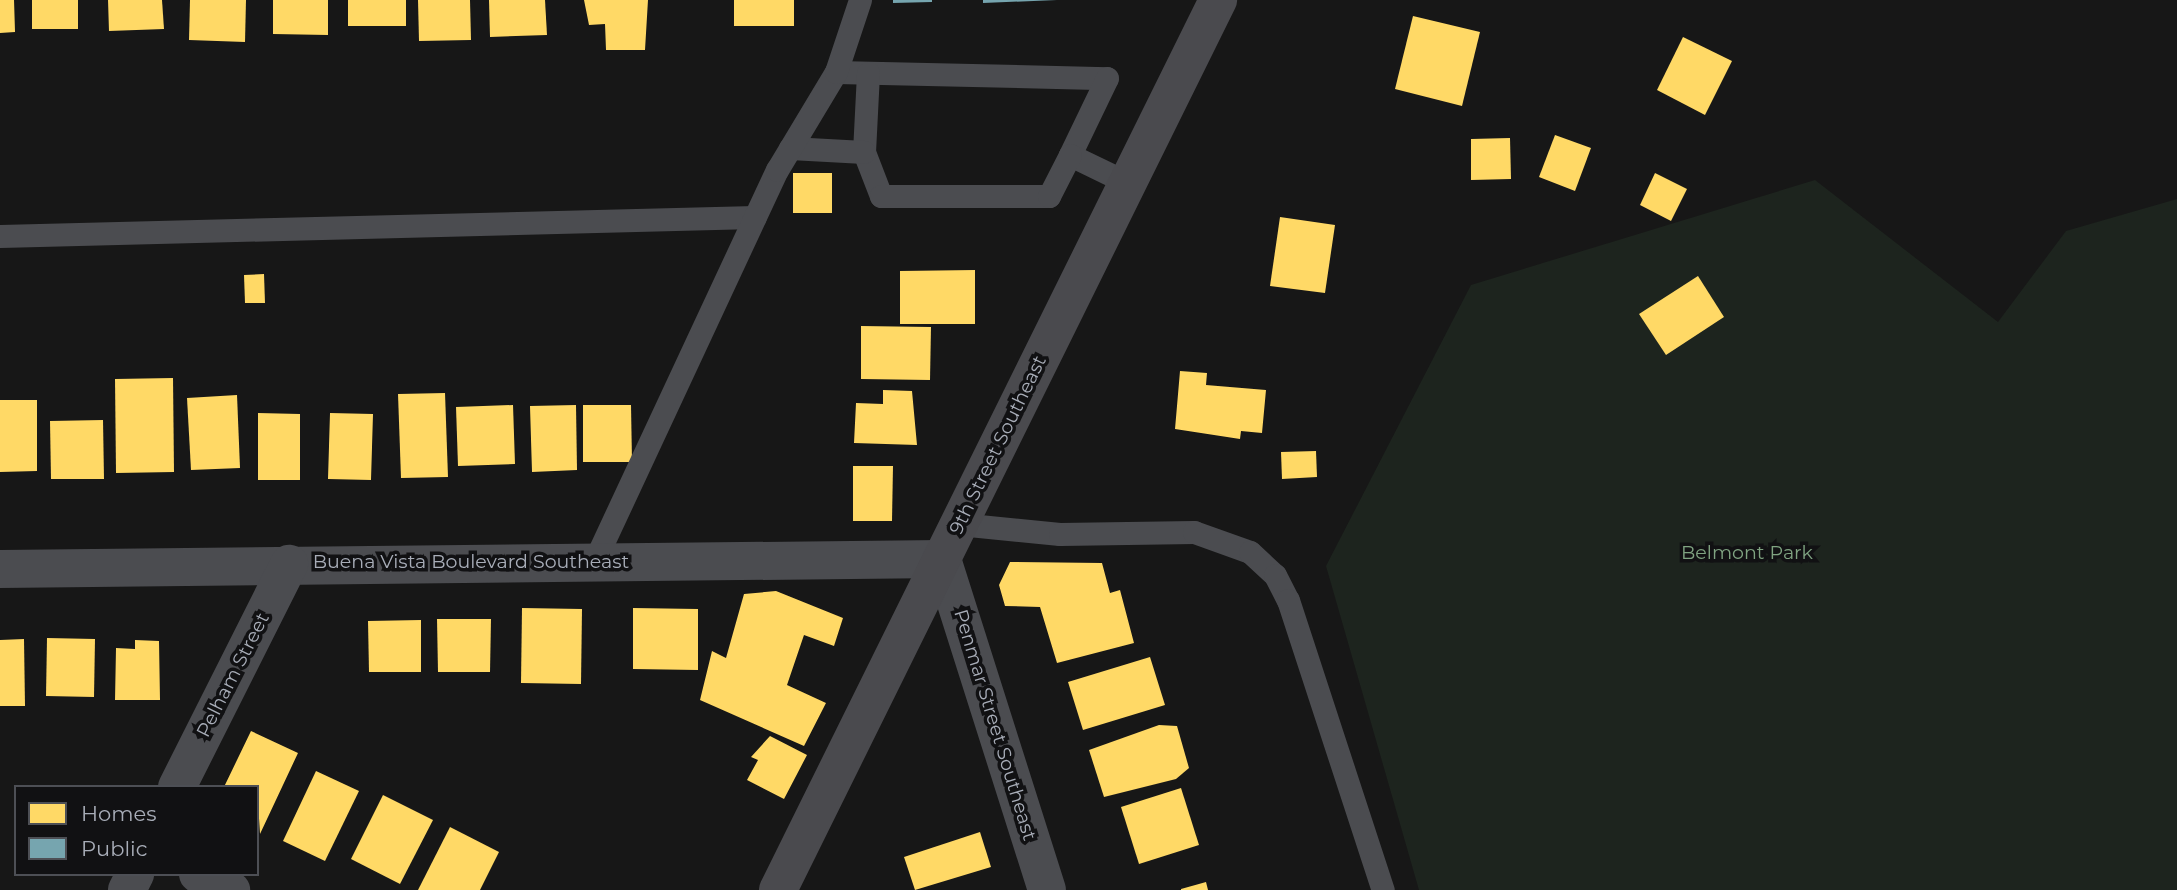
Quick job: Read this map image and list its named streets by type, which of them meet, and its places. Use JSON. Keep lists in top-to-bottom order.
{
  "streets": {
    "street": [
      "9th Street Southeast",
      "Buena Vista Boulevard Southeast",
      "Pelham Street",
      "Penmar Street Southeast"
    ]
  },
  "crossings": [
    ["9th Street Southeast", "Buena Vista Boulevard Southeast"],
    ["9th Street Southeast", "Penmar Street Southeast"],
    ["Buena Vista Boulevard Southeast", "Pelham Street"],
    ["Buena Vista Boulevard Southeast", "Penmar Street Southeast"]
  ],
  "parks": ["Belmont Park"],
  "legend": ["Homes", "Public"]
}
